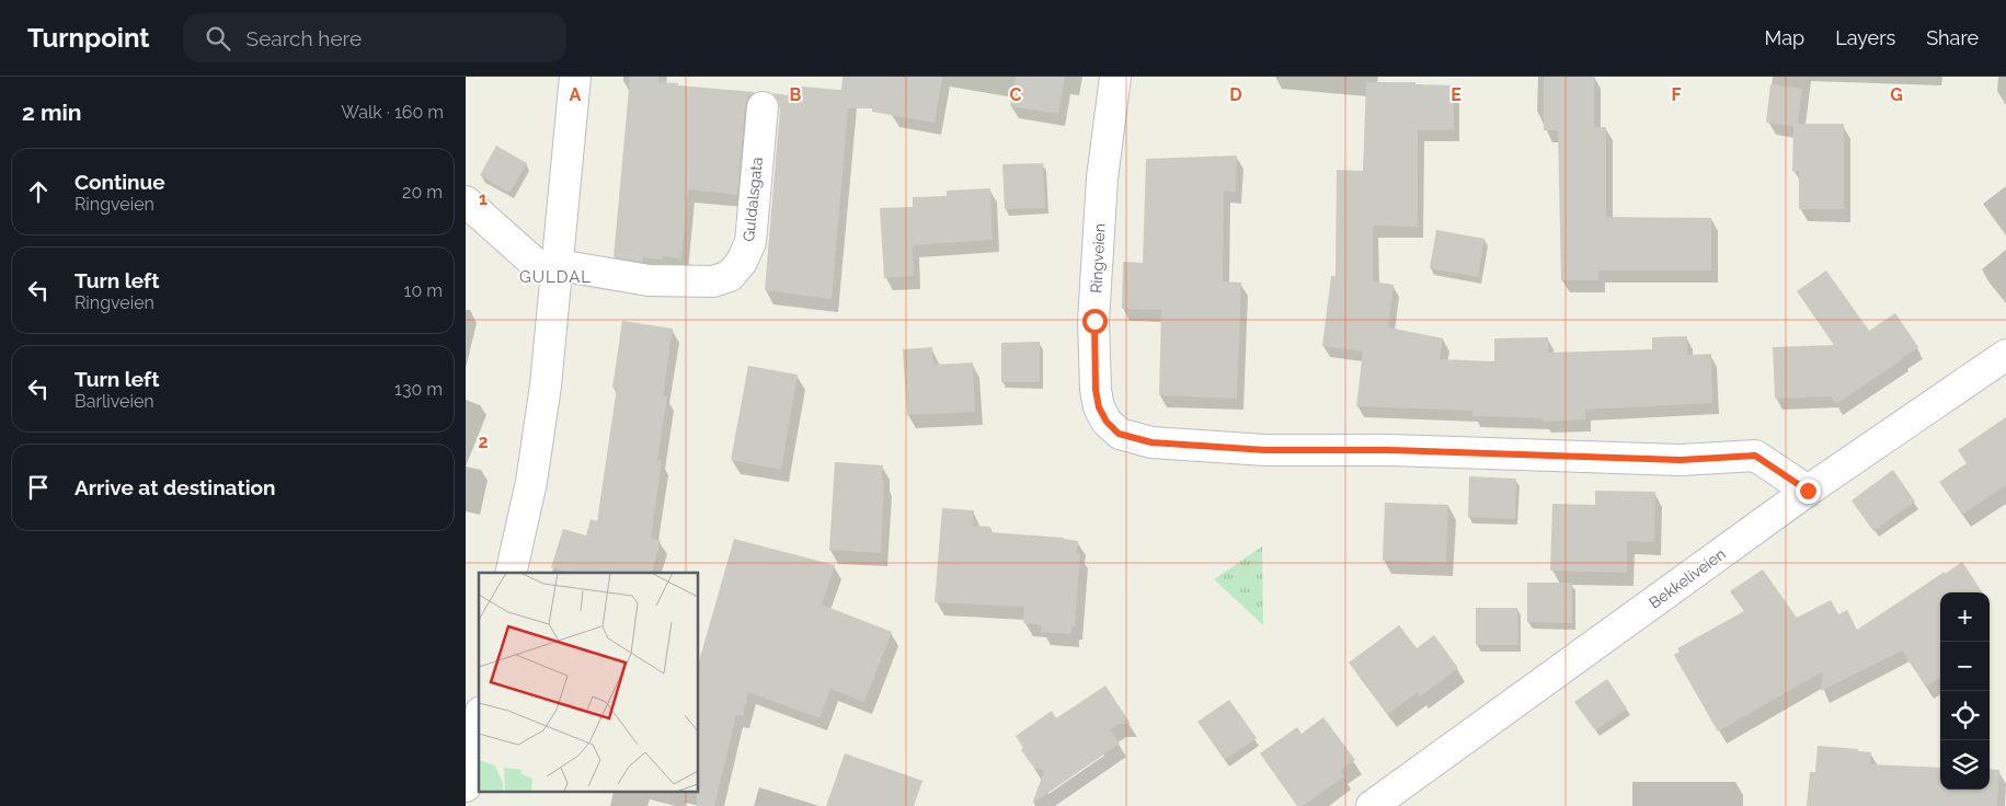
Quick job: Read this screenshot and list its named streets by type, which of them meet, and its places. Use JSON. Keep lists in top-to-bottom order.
{
  "streets": {
    "street": ["Guldalsgata", "Ringveien", "Bekkeliveien"]
  },
  "crossings": [
    ["Ringveien", "Bekkeliveien"]
  ],
  "districts": ["GULDAL"],
  "page": {
    "header": "Turnpoint",
    "search": "Search here",
    "nav": ["Map", "Layers", "Share"],
    "heading": ["2 min", "Walk · 160 m"],
    "list": [
      ["Continue", "Ringveien", "20 m"],
      ["Turn left", "Ringveien", "10 m"],
      ["Turn left", "Barliveien", "130 m"],
      "Arrive at destination"
    ],
    "map_buttons": ["+", "−"]
  },
  "grid": {
    "columns": [
      "A",
      "B",
      "C",
      "D",
      "E",
      "F",
      "G"
    ],
    "rows": ["1", "2"]
  }
}
